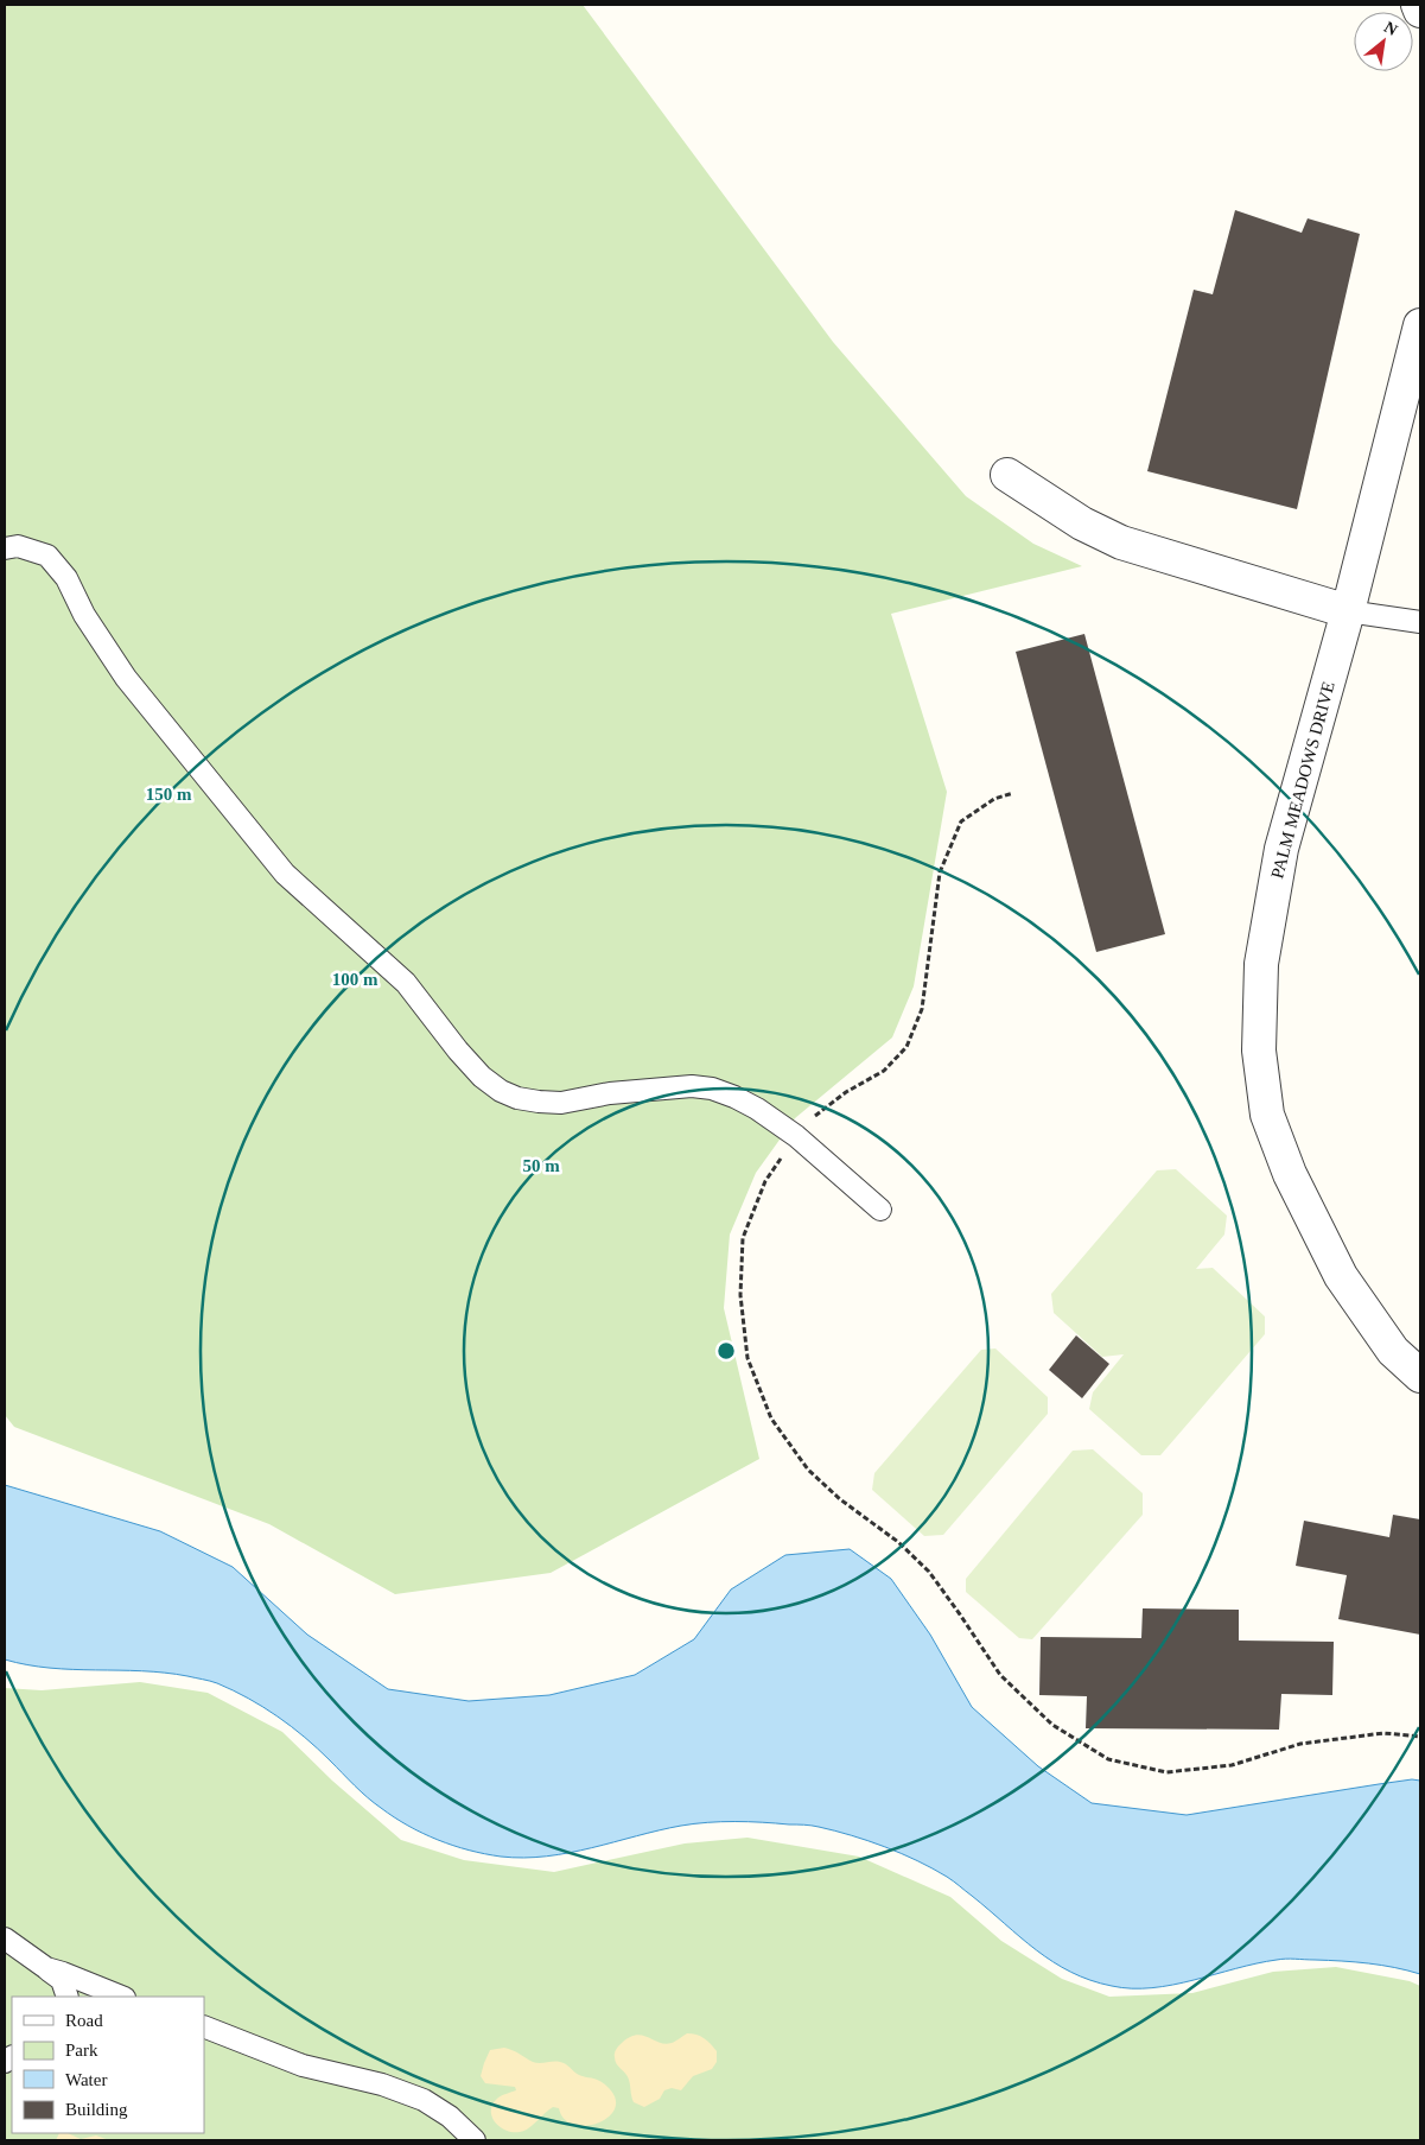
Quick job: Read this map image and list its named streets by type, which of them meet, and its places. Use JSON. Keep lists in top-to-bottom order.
{
  "streets": {
    "street": ["PALM MEADOWS DRIVE"]
  },
  "legend": [
    "Road",
    "Park",
    "Water",
    "Building"
  ],
  "north": "top right",
  "rings": ["150 m", "100 m", "50 m"]
}
